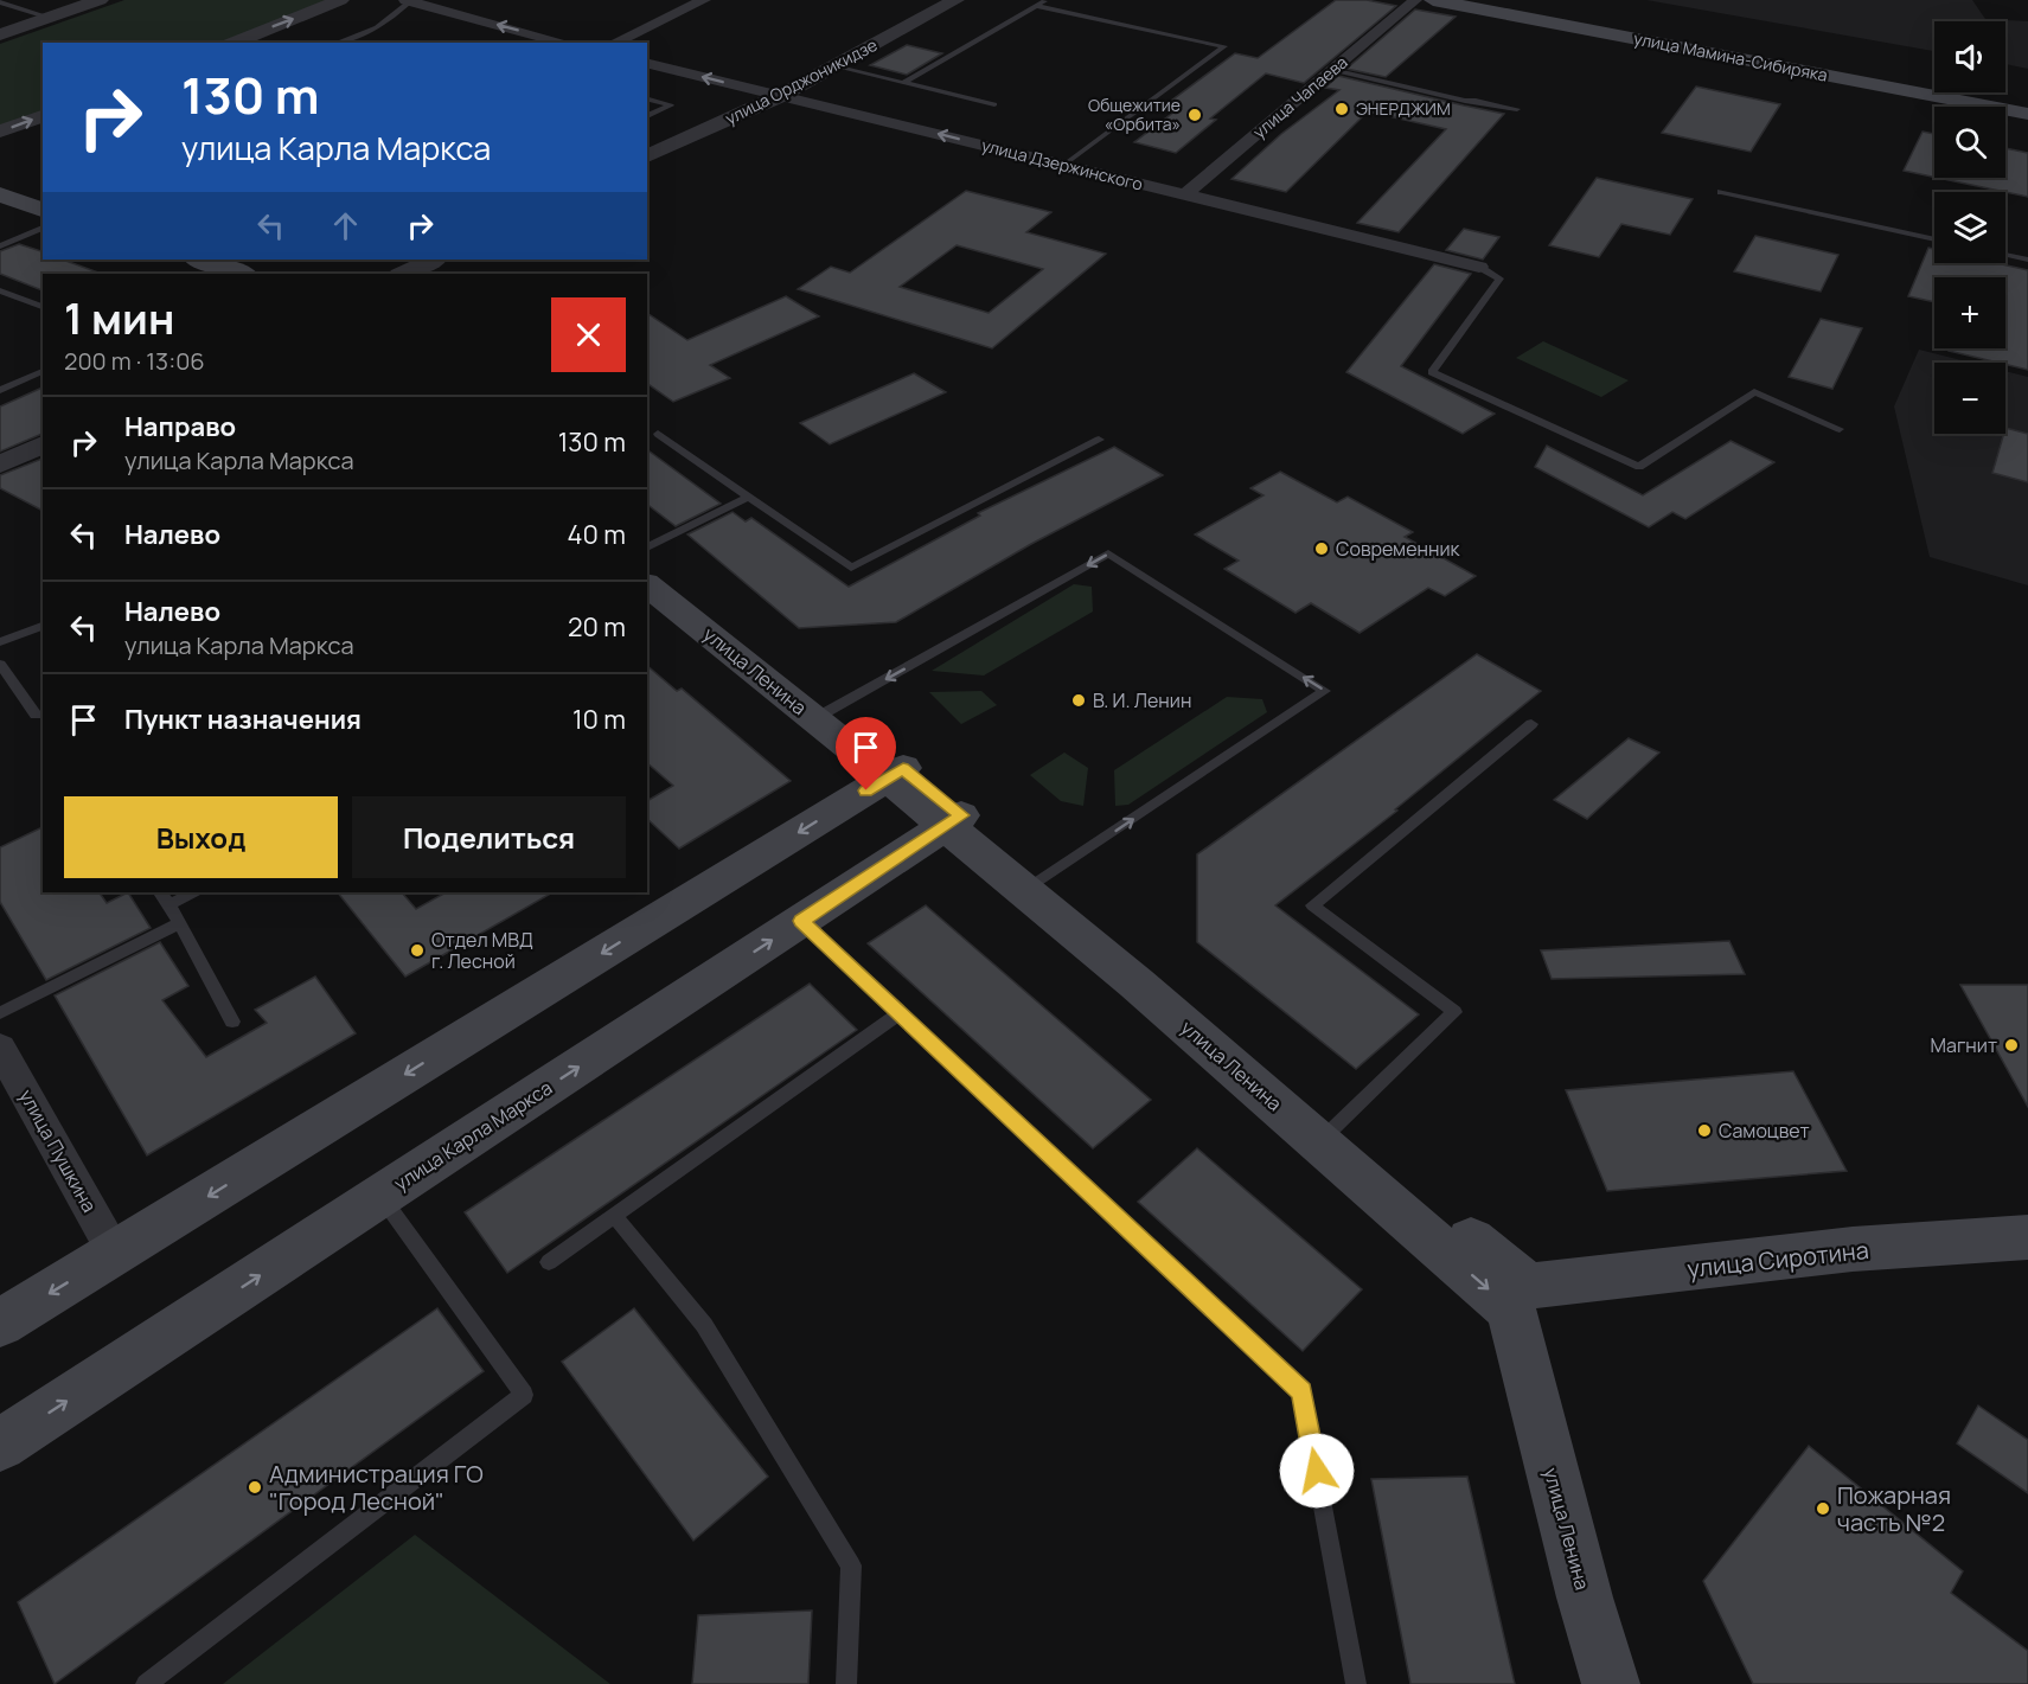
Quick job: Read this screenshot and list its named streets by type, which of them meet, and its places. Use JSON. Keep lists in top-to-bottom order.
{
  "streets": {
    "main road": [
      "улица Мамина-Сибиряка",
      "улица Ленина",
      "улица Карла Маркса",
      "улица Сиротина"
    ],
    "street": [
      "улица Орджоникидзе",
      "улица Чапаева",
      "улица Дзержинского",
      "улица Пушкина"
    ]
  },
  "crossings": [
    ["улица Орджоникидзе", "улица Дзержинского"],
    ["улица Чапаева", "улица Дзержинского"],
    ["улица Ленина", "улица Карла Маркса"],
    ["улица Ленина", "улица Сиротина"]
  ],
  "one_way": ["улица Дзержинского"],
  "places": [
    "ЭНЕРДЖИМ",
    "Общежитие «Орбита»",
    "Современник",
    "В. И. Ленин",
    "Отдел МВД г. Лесной",
    "Магнит",
    "Самоцвет",
    "Администрация ГО \"Город Лесной\"",
    "Пожарная часть №2"
  ],
  "page": {
    "map_buttons": ["+", "−"],
    "turn": ["130 m", "улица Карла Маркса"],
    "heading": ["1 мин", "200 m · 13:06"],
    "list": [
      {
        "name": "Направо",
        "note": "улица Карла Маркса",
        "value": "130 m"
      },
      {
        "name": "Налево",
        "value": "40 m"
      },
      {
        "name": "Налево",
        "note": "улица Карла Маркса",
        "value": "20 m"
      },
      {
        "name": "Пункт назначения",
        "value": "10 m"
      }
    ],
    "buttons": ["Выход", "Поделиться"]
  }
}
